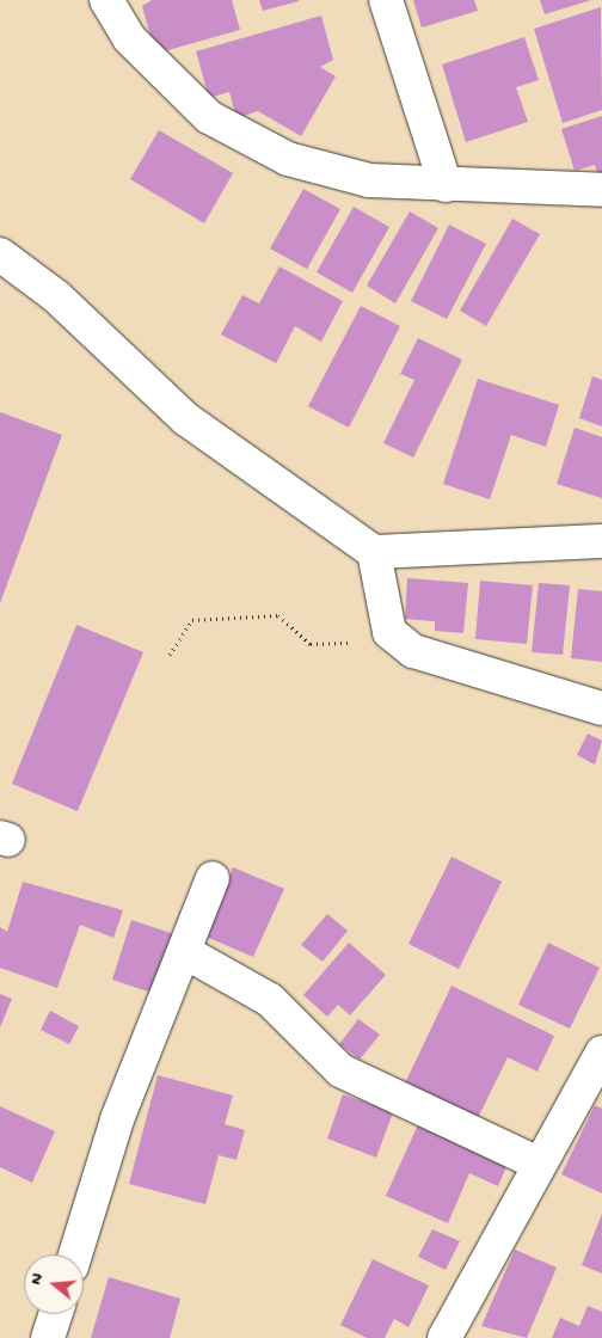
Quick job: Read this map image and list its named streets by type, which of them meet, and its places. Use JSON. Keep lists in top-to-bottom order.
{
  "north": "left"
}
